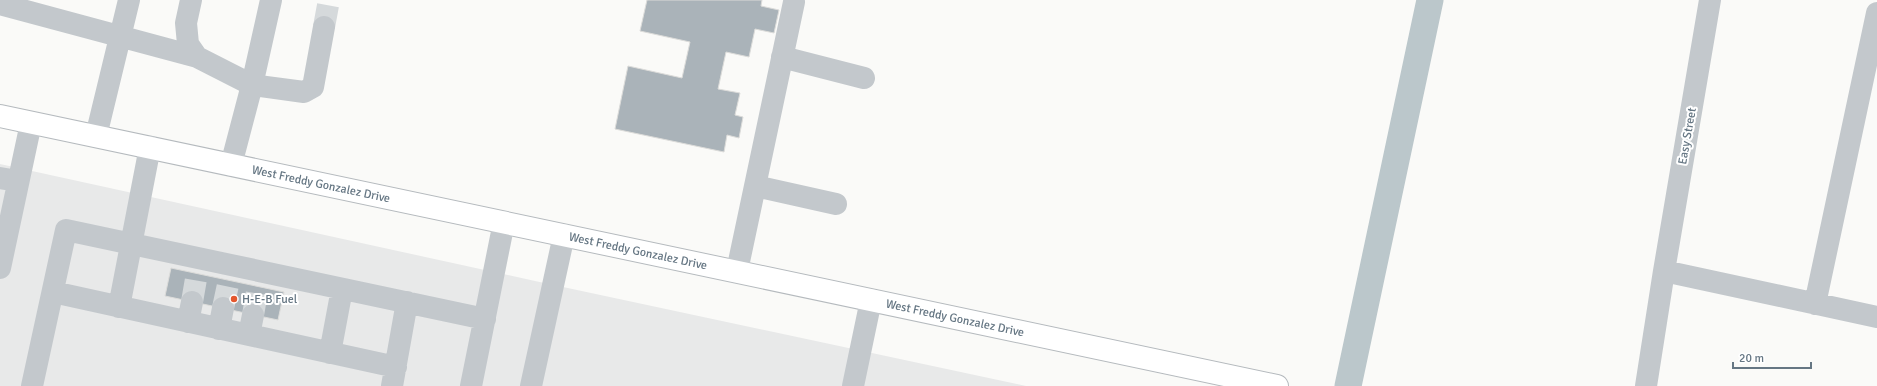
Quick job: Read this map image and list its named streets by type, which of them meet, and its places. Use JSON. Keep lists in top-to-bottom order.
{
  "streets": {
    "main road": ["West Freddy Gonzalez Drive"],
    "street": ["Easy Street"]
  },
  "places": ["H-E-B Fuel"],
  "scale_bar": "20 m"
}
